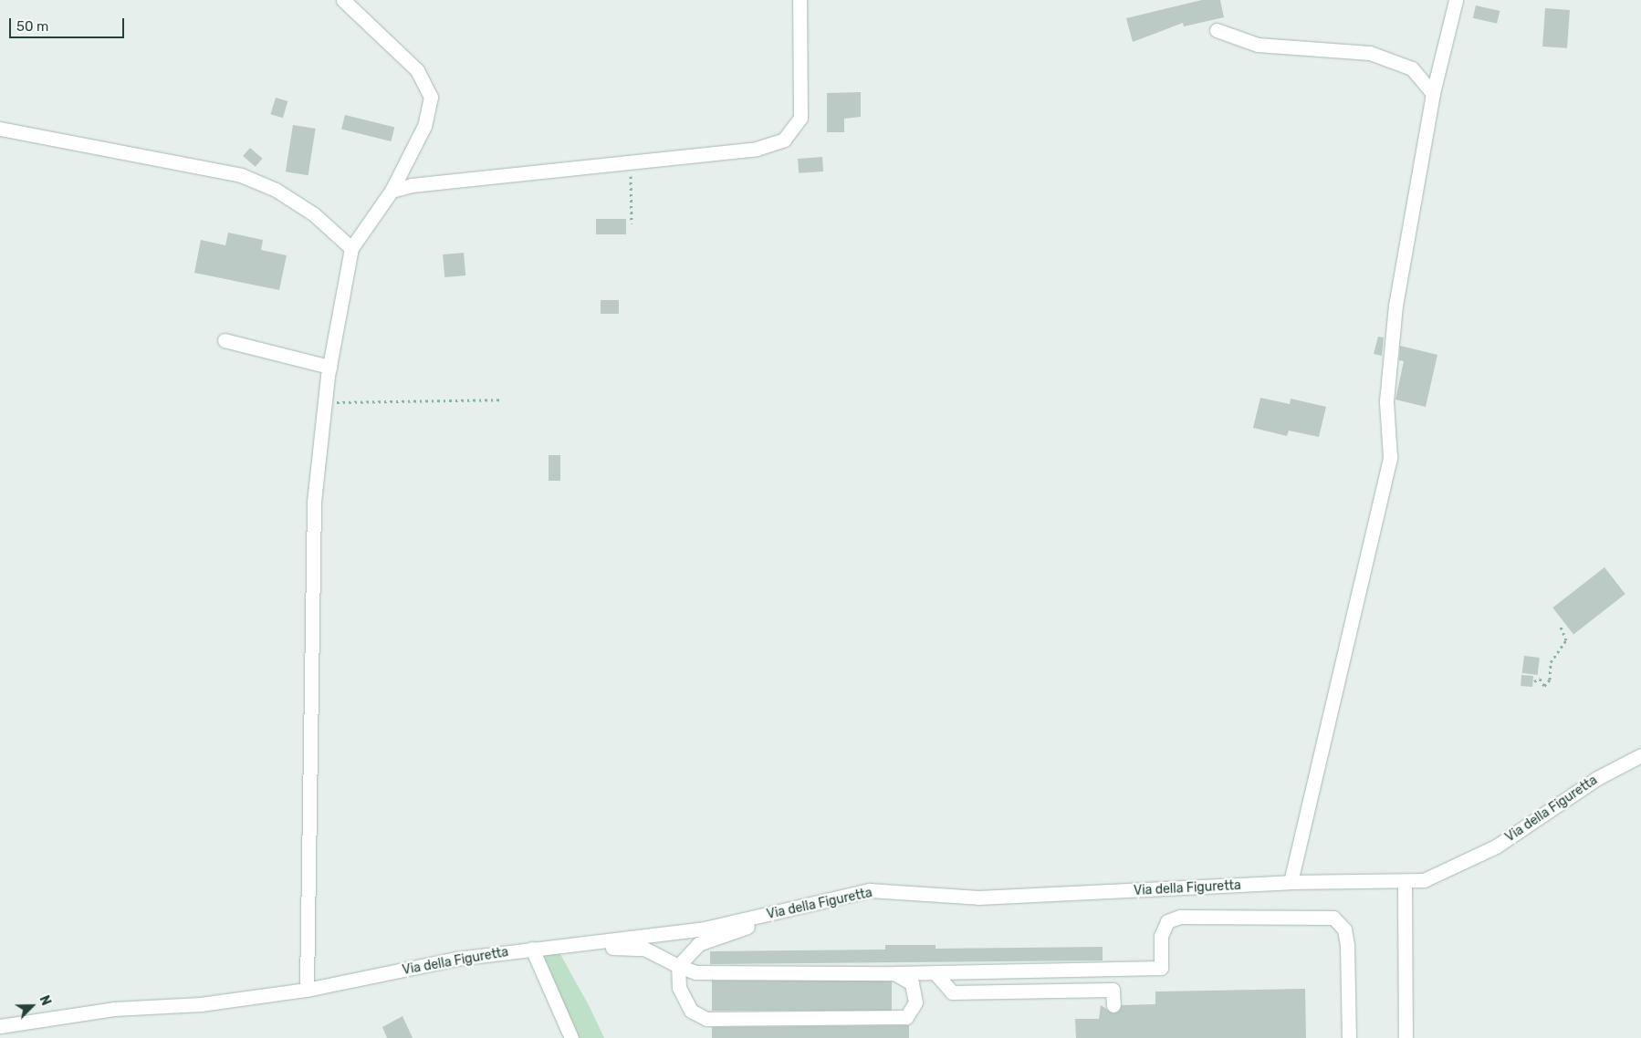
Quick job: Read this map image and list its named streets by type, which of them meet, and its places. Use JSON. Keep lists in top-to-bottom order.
{
  "streets": {
    "street": ["Via della Figuretta"]
  },
  "scale_bar": "50 m",
  "north": "top right"
}
